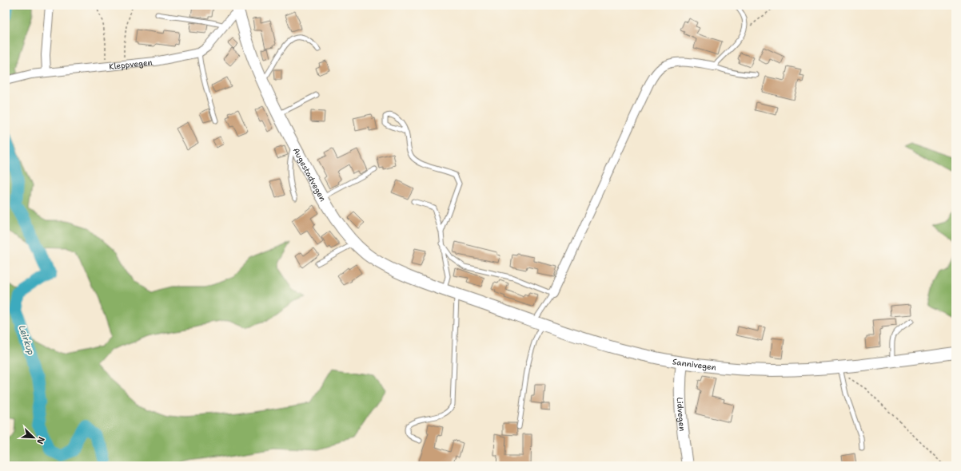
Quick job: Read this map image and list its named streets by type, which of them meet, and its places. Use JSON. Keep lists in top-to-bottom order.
{
  "streets": {
    "main road": ["Augestadvegen", "Sannivegen", "Lidvegen"],
    "street": ["Kleppvegen"]
  },
  "crossings": [
    ["Kleppvegen", "Augestadvegen"],
    ["Augestadvegen", "Sannivegen"],
    ["Sannivegen", "Lidvegen"]
  ],
  "water": ["Leirkup"],
  "north": "bottom right"
}
